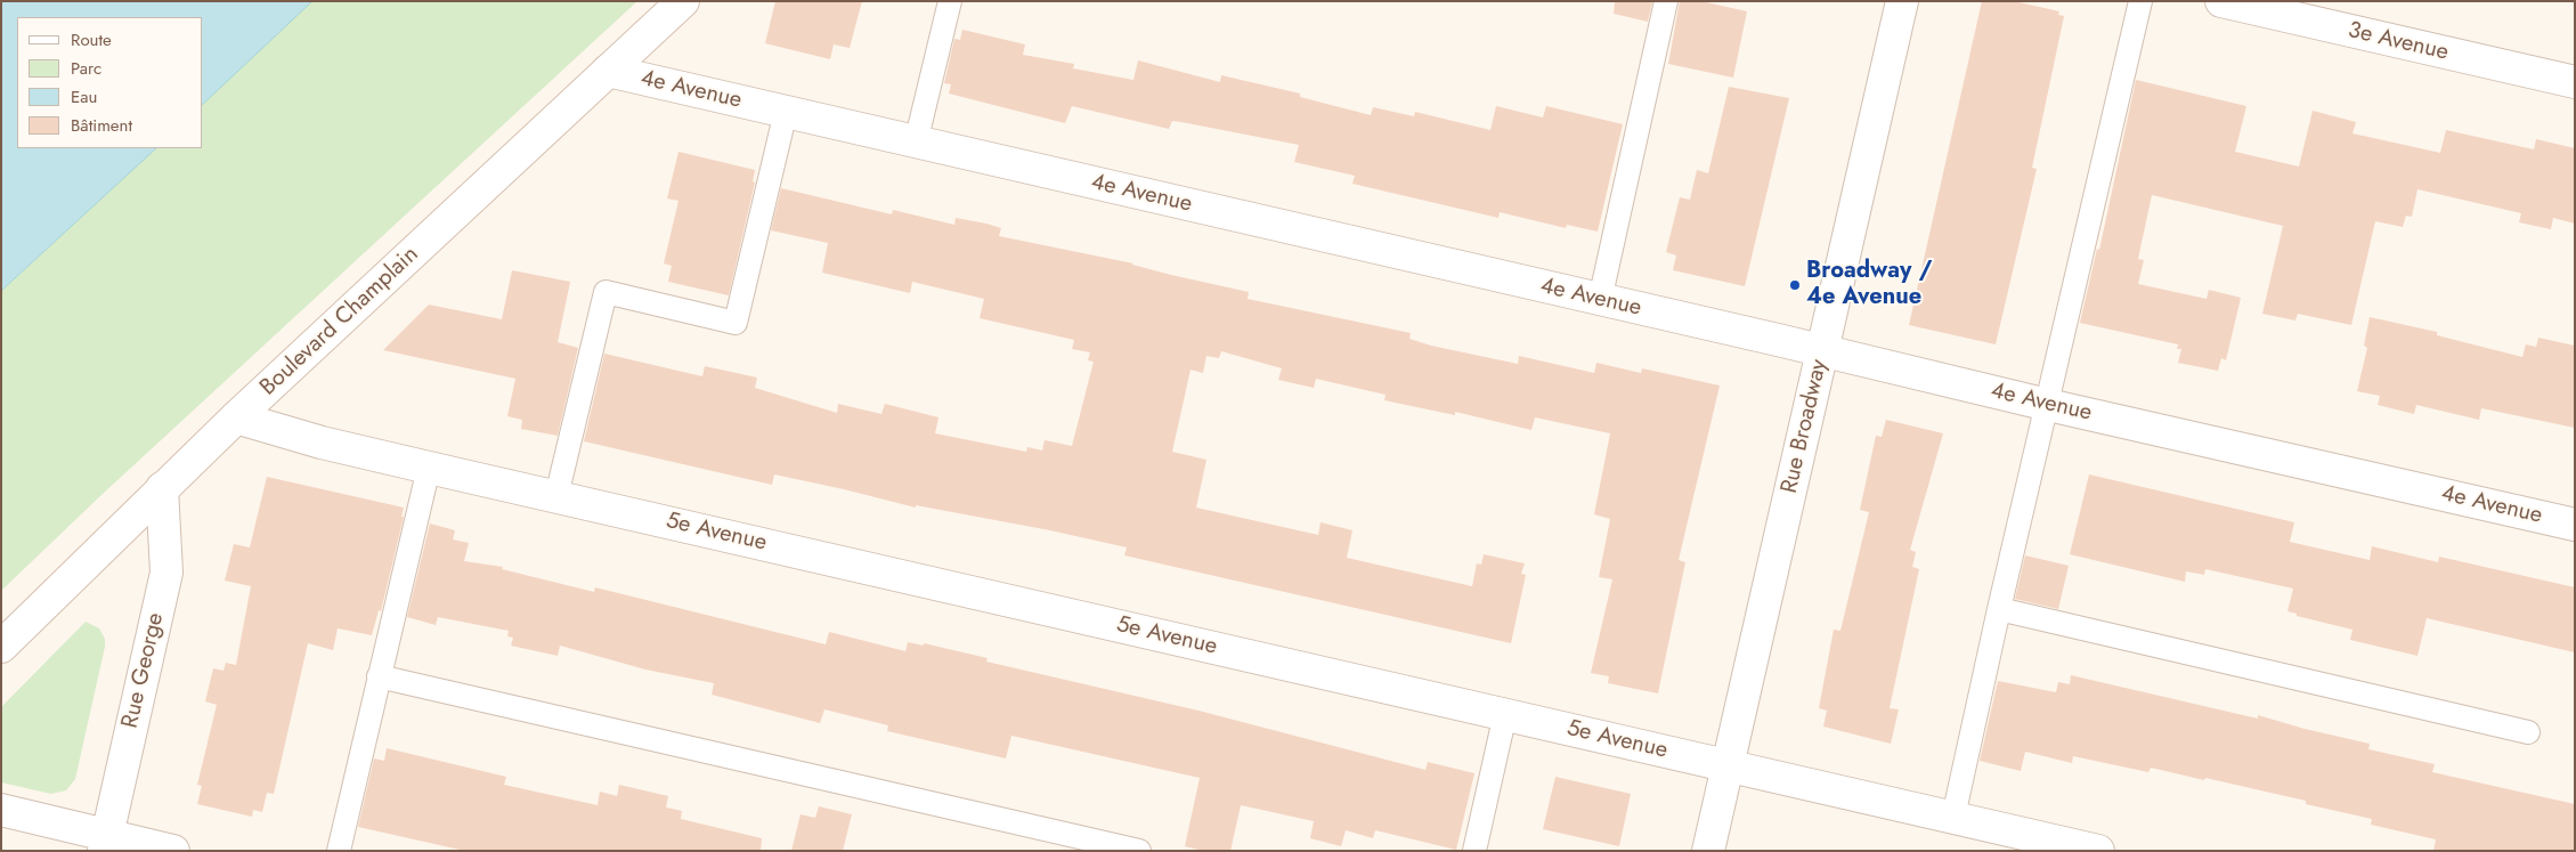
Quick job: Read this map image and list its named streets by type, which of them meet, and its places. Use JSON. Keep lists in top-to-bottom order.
{
  "streets": {
    "street": [
      "3e Avenue",
      "4e Avenue",
      "Boulevard Champlain",
      "Rue Broadway",
      "5e Avenue",
      "Rue George"
    ]
  },
  "crossings": [
    ["4e Avenue", "Boulevard Champlain"],
    ["4e Avenue", "Rue Broadway"],
    ["Boulevard Champlain", "5e Avenue"],
    ["Boulevard Champlain", "Rue George"],
    ["Rue Broadway", "5e Avenue"]
  ],
  "places": ["Broadway / 4e Avenue"],
  "legend": [
    "Route",
    "Parc",
    "Eau",
    "Bâtiment"
  ]
}
